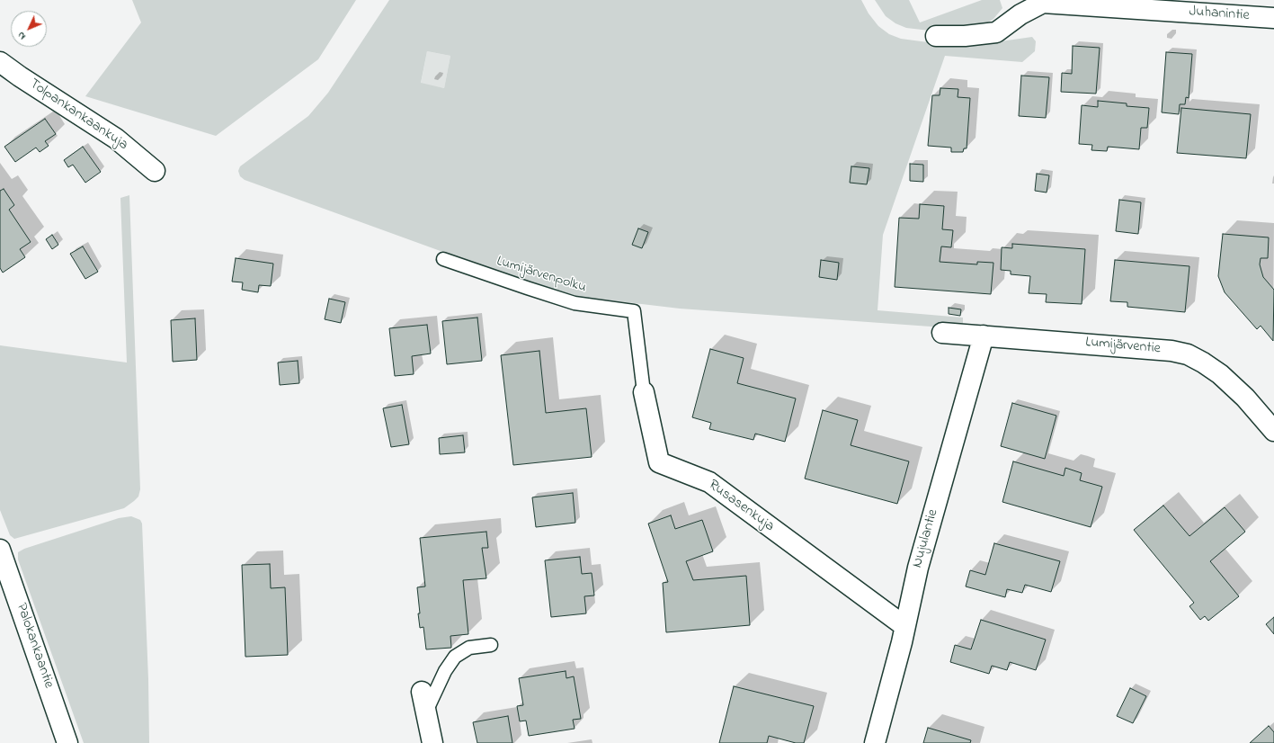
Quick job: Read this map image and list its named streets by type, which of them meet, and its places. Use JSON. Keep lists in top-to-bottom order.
{
  "streets": {
    "street": [
      "Juhanintie",
      "Tolpankankaankuja",
      "Lumijärventie",
      "Rusasenkuja",
      "Nujulantie",
      "Palokankaantie"
    ],
    "lane": ["Lumijärvenpolku"]
  },
  "crossings": [
    ["Lumijärvenpolku", "Rusasenkuja"],
    ["Lumijärventie", "Nujulantie"],
    ["Rusasenkuja", "Nujulantie"]
  ],
  "north": "bottom left"
}
